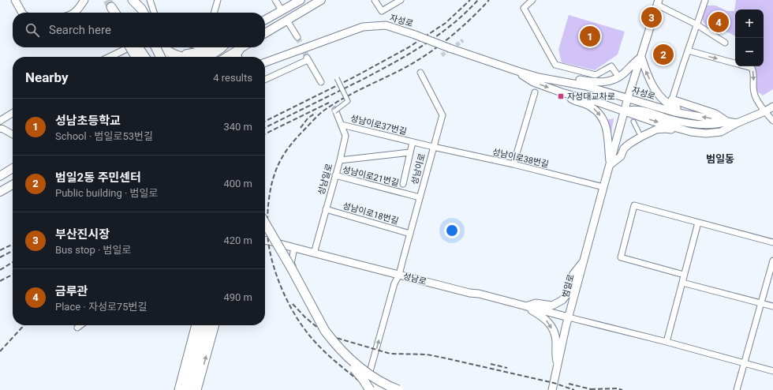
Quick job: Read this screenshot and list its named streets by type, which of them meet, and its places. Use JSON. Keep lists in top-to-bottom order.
{
  "streets": {
    "main road": ["자성로", "성남로", "범일로"],
    "street": [
      "성남이로37번길",
      "성남이로38번길",
      "성남이로",
      "성남이로21번길",
      "성남일로",
      "성남이로18번길"
    ]
  },
  "crossings": [
    ["자성로", "범일로"],
    ["성남이로37번길", "성남이로38번길"],
    ["성남이로37번길", "성남이로"],
    ["성남이로37번길", "성남일로"],
    ["성남이로38번길", "성남이로"],
    ["성남이로38번길", "범일로"],
    ["성남이로", "성남이로21번길"],
    ["성남이로", "성남이로18번길"],
    ["성남이로", "성남로"],
    ["성남이로21번길", "성남일로"],
    ["성남일로", "성남이로18번길"],
    ["성남일로", "성남로"],
    ["성남로", "범일로"]
  ],
  "districts": ["범일동"],
  "places": {
    "transit": ["자성대교차로"]
  },
  "page": {
    "pins": [
      "3",
      "4",
      "1",
      "2"
    ],
    "map_buttons": ["+", "−"],
    "search": "Search here",
    "heading": ["Nearby", "4 results"],
    "list": [
      {
        "mark": "1",
        "name": "성남초등학교",
        "note": "School · 범일로53번길",
        "value": "340 m"
      },
      {
        "mark": "2",
        "name": "범일2동 주민센터",
        "note": "Public building · 범일로",
        "value": "400 m"
      },
      {
        "mark": "3",
        "name": "부산진시장",
        "note": "Bus stop · 범일로",
        "value": "420 m"
      },
      {
        "mark": "4",
        "name": "금루관",
        "note": "Place · 자성로75번길",
        "value": "490 m"
      }
    ]
  }
}
